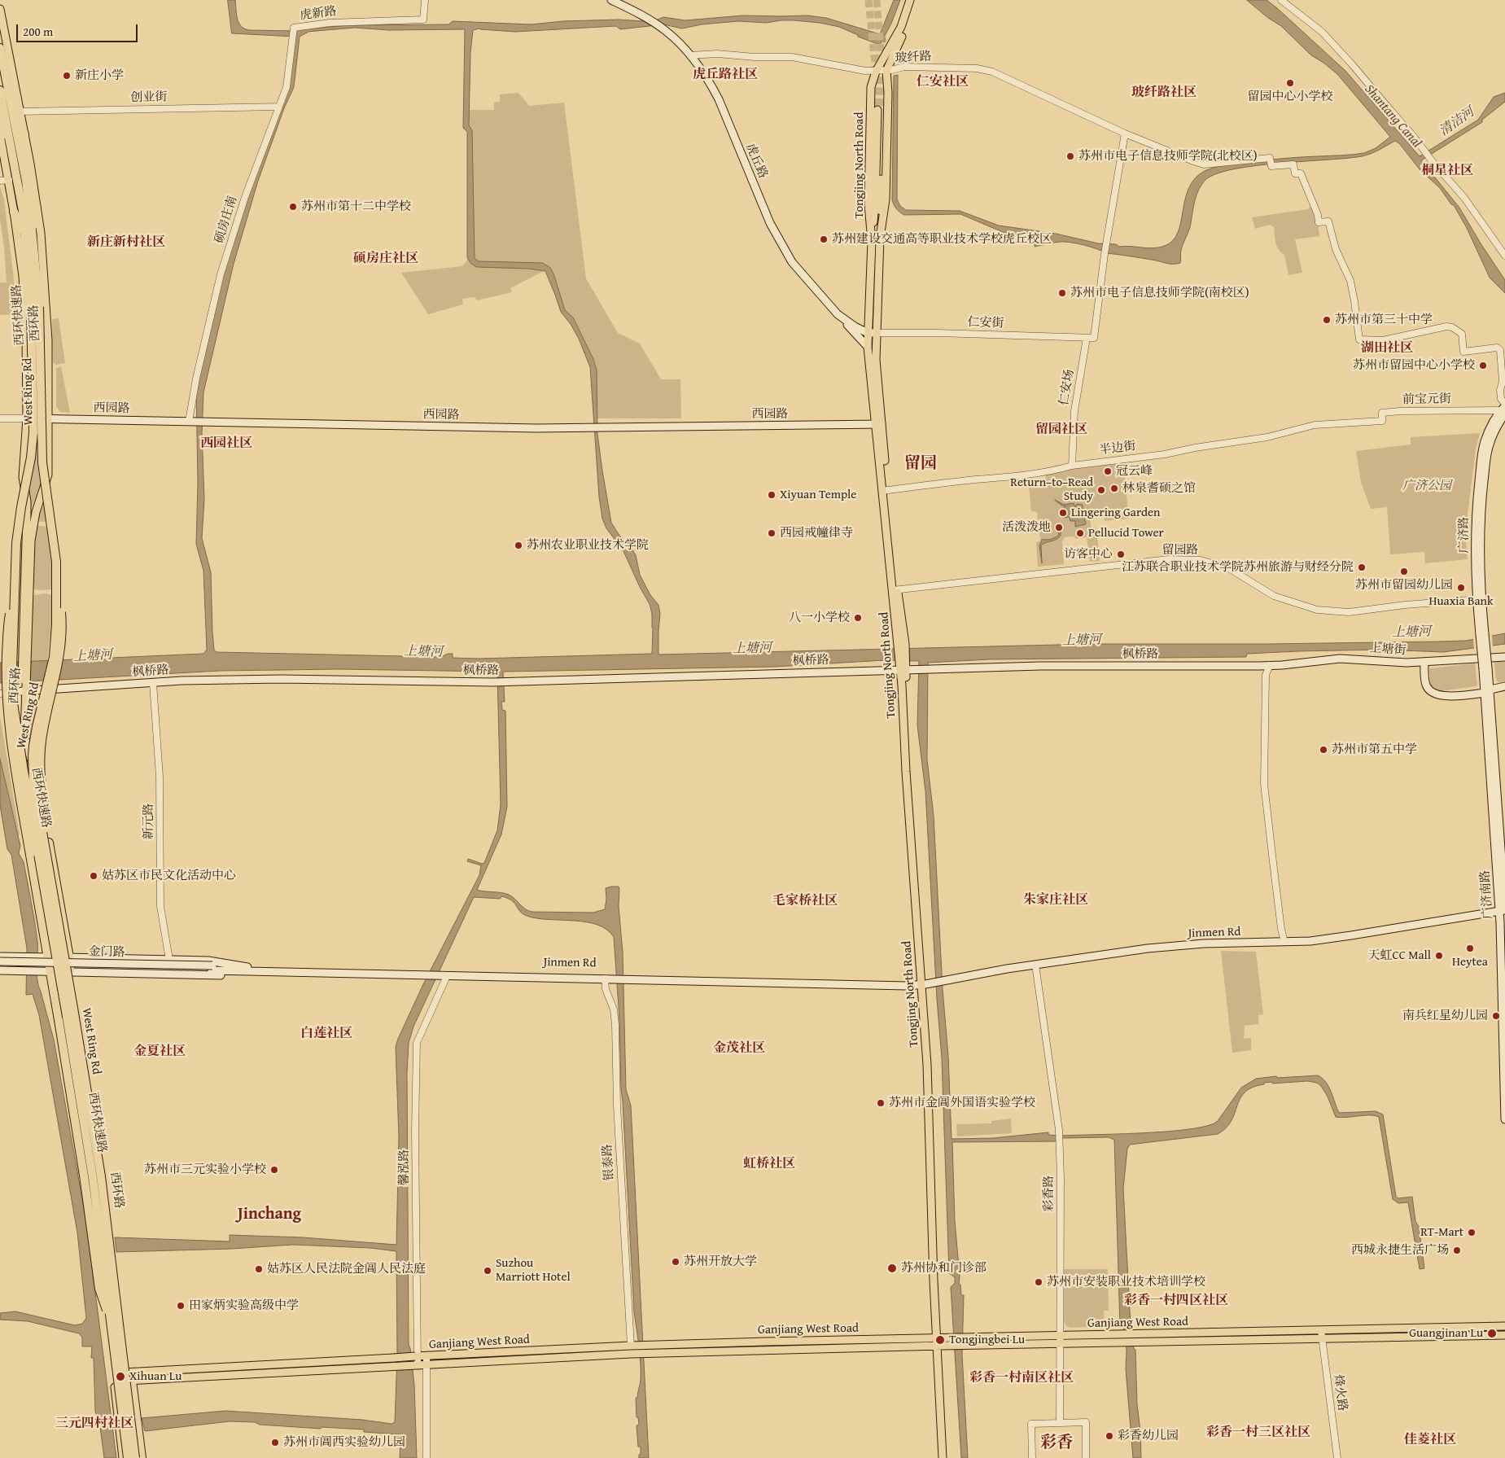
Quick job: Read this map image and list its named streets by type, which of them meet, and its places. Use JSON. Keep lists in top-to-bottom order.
{
  "streets": {
    "highway": ["西环快速路", "West Ring Rd"],
    "main road": [
      "虎丘路",
      "Tongjing North Road",
      "西环路",
      "西园路",
      "广济路",
      "上塘街",
      "枫桥路",
      "广济南路",
      "Jinmen Rd",
      "金门路",
      "Ganjiang West Road"
    ],
    "street": [
      "虎新路",
      "玻纤路",
      "创业街",
      "硕房庄南",
      "仁安街",
      "仁安场",
      "前宝元街",
      "半边街",
      "留园路",
      "新元路",
      "银泰路",
      "馨泓路",
      "彩香路",
      "烽火路"
    ]
  },
  "crossings": [
    ["虎新路", "硕房庄南"],
    ["玻纤路", "虎丘路"],
    ["玻纤路", "Tongjing North Road"],
    ["玻纤路", "仁安街"],
    ["玻纤路", "前宝元街"],
    ["玻纤路", "广济路"],
    ["创业街", "硕房庄南"],
    ["创业街", "西环路"],
    ["虎丘路", "Tongjing North Road"],
    ["虎丘路", "仁安街"],
    ["Tongjing North Road", "仁安街"],
    ["Tongjing North Road", "西园路"],
    ["Tongjing North Road", "半边街"],
    ["Tongjing North Road", "留园路"],
    ["Tongjing North Road", "枫桥路"],
    ["Tongjing North Road", "Jinmen Rd"],
    ["Tongjing North Road", "Ganjiang West Road"],
    ["硕房庄南", "西园路"],
    ["西环快速路", "West Ring Rd"],
    ["西环路", "West Ring Rd"],
    ["西环路", "西园路"],
    ["西环路", "枫桥路"],
    ["西环路", "Ganjiang West Road"],
    ["仁安街", "仁安场"],
    ["仁安场", "半边街"],
    ["前宝元街", "半边街"],
    ["前宝元街", "广济路"],
    ["广济路", "留园路"],
    ["广济路", "广济南路"],
    ["上塘街", "枫桥路"],
    ["枫桥路", "新元路"],
    ["广济南路", "Jinmen Rd"],
    ["Jinmen Rd", "金门路"],
    ["Jinmen Rd", "银泰路"],
    ["Jinmen Rd", "馨泓路"],
    ["Jinmen Rd", "彩香路"],
    ["银泰路", "Ganjiang West Road"],
    ["馨泓路", "Ganjiang West Road"],
    ["彩香路", "Ganjiang West Road"],
    ["Ganjiang West Road", "烽火路"]
  ],
  "districts": [
    "虎丘路社区",
    "仁安社区",
    "玻纤路社区",
    "桐星社区",
    "新庄新村社区",
    "硕房庄社区",
    "湖田社区",
    "留园社区",
    "西园社区",
    "留园",
    "朱家庄社区",
    "毛家桥社区",
    "白莲社区",
    "金茂社区",
    "金夏社区",
    "虹桥社区",
    "Jinchang",
    "彩香一村四区社区",
    "彩香一村南区社区",
    "三元四村社区",
    "彩香一村三区社区",
    "佳菱社区",
    "彩香"
  ],
  "water": ["Shantang Canal", "清洁河", "上塘河"],
  "parks": ["广济公园"],
  "places": [
    "新庄小学",
    "留园中心小学校",
    "苏州市电子信息技师学院(北校区)",
    "苏州市第十二中学校",
    "苏州建设交通高等职业技术学校虎丘校区",
    "苏州市电子信息技师学院(南校区)",
    "苏州市第三十中学",
    "苏州市留园中心小学校",
    "冠云峰",
    "林泉耆硕之馆",
    "Return–to–Read Study",
    "Xiyuan Temple",
    "Lingering Garden",
    "活泼泼地",
    "西园戒幢律寺",
    "Pellucid Tower",
    "苏州农业职业技术学院",
    "访客中心",
    "江苏联合职业技术学院苏州旅游与财经分院",
    "苏州市留园幼儿园",
    "Huaxia Bank",
    "八一小学校",
    "苏州市第五中学",
    "姑苏区市民文化活动中心",
    "Heytea",
    "天虹CC Mall",
    "南兵红星幼儿园",
    "苏州市金阊外国语实验学校",
    "苏州市三元实验小学校",
    "RT-Mart",
    "西城永捷生活广场",
    "苏州开放大学",
    "苏州协和门诊部",
    "姑苏区人民法院金阊人民法庭",
    "Suzhou Marriott Hotel",
    "苏州市安装职业技术培训学校",
    "田家炳实验高级中学",
    "Guangjinan Lu",
    "Tongjingbei Lu",
    "Xihuan Lu",
    "彩香幼儿园",
    "苏州市阊西实验幼儿园"
  ],
  "scale_bar": "200 m"
}
